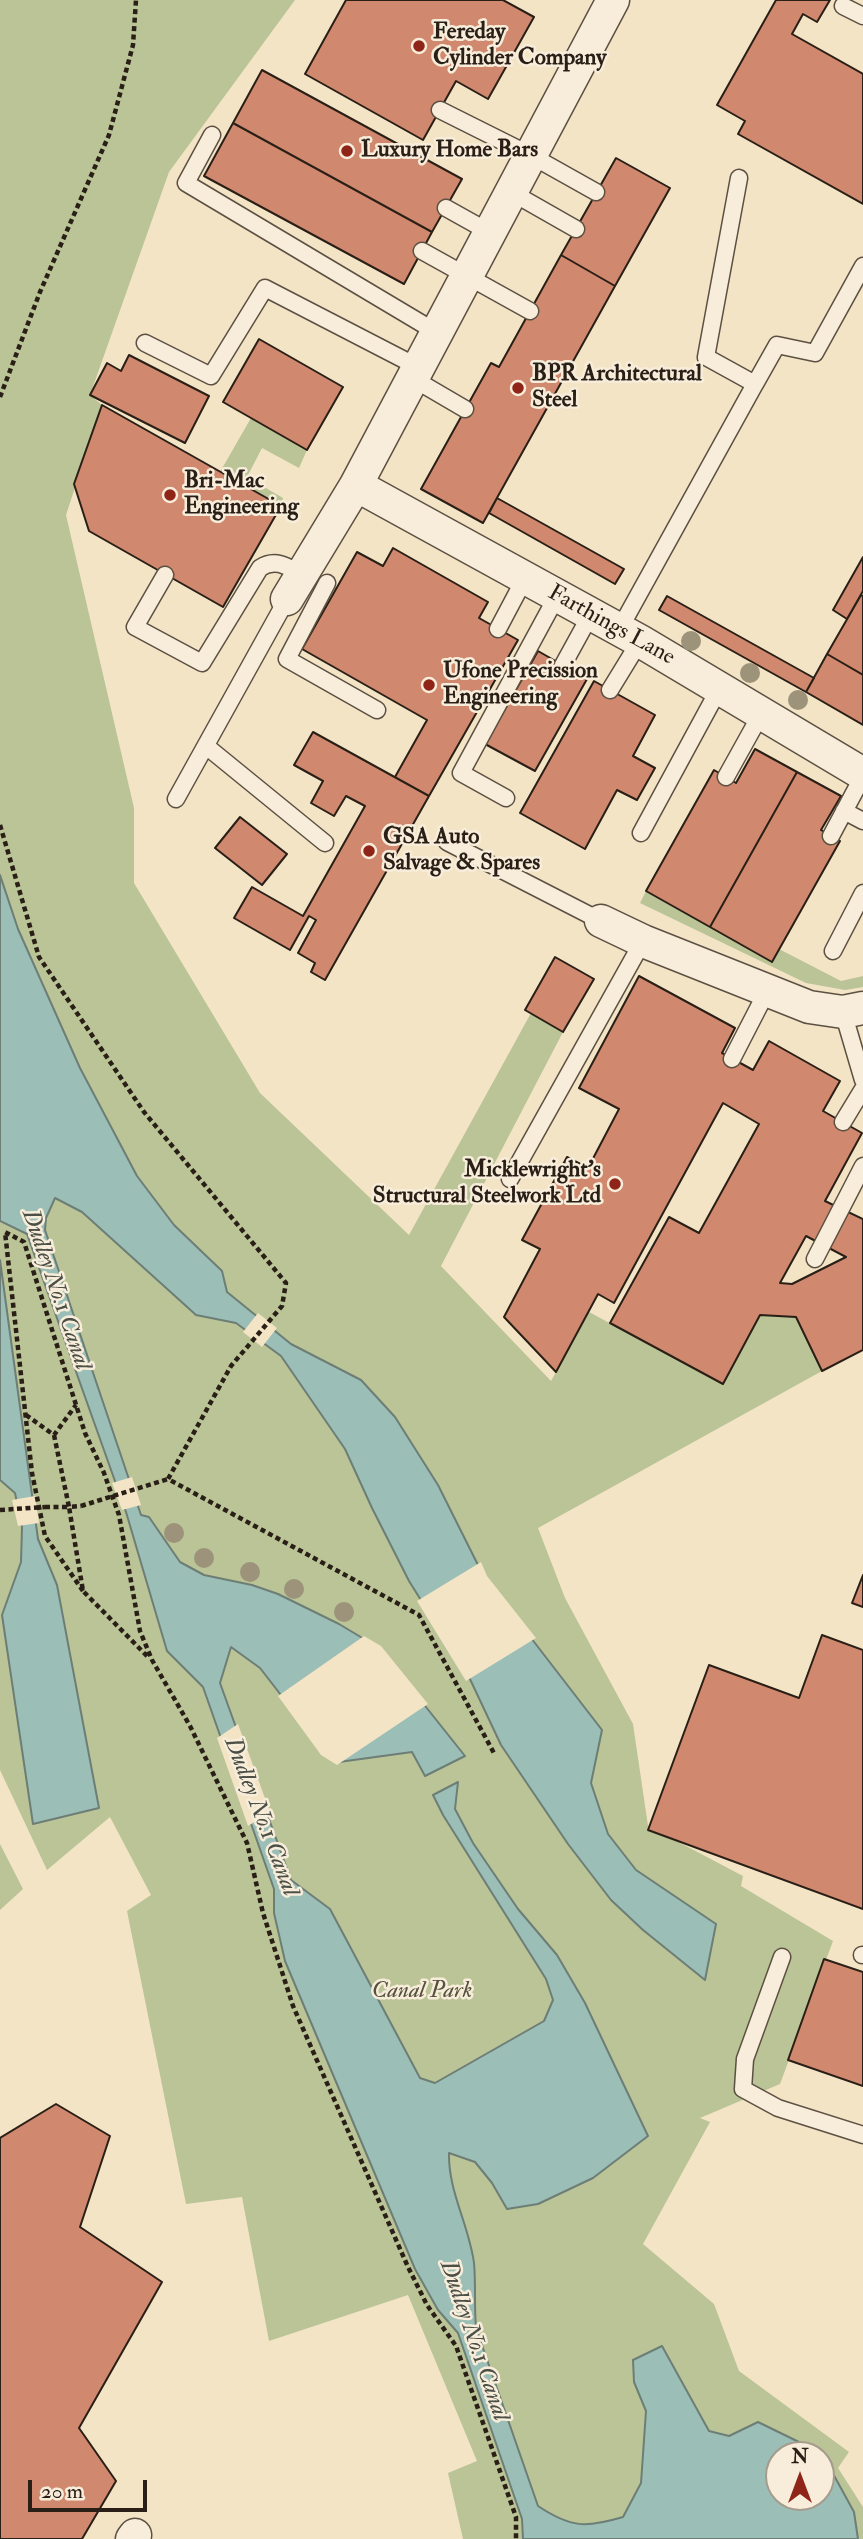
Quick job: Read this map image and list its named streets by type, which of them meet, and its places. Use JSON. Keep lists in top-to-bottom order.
{
  "streets": {
    "street": ["Farthings Lane"]
  },
  "water": ["Dudley No.1 Canal"],
  "parks": ["Canal Park"],
  "places": [
    "Fereday Cylinder Company",
    "Luxury Home Bars",
    "BPR Architectural Steel",
    "Bri-Mac Engineering",
    "Ufone Precission Engineering",
    "GSA Auto Salvage & Spares",
    "Micklewright's Structural Steelwork Ltd"
  ],
  "scale_bar": "20 m",
  "north": "top"
}
